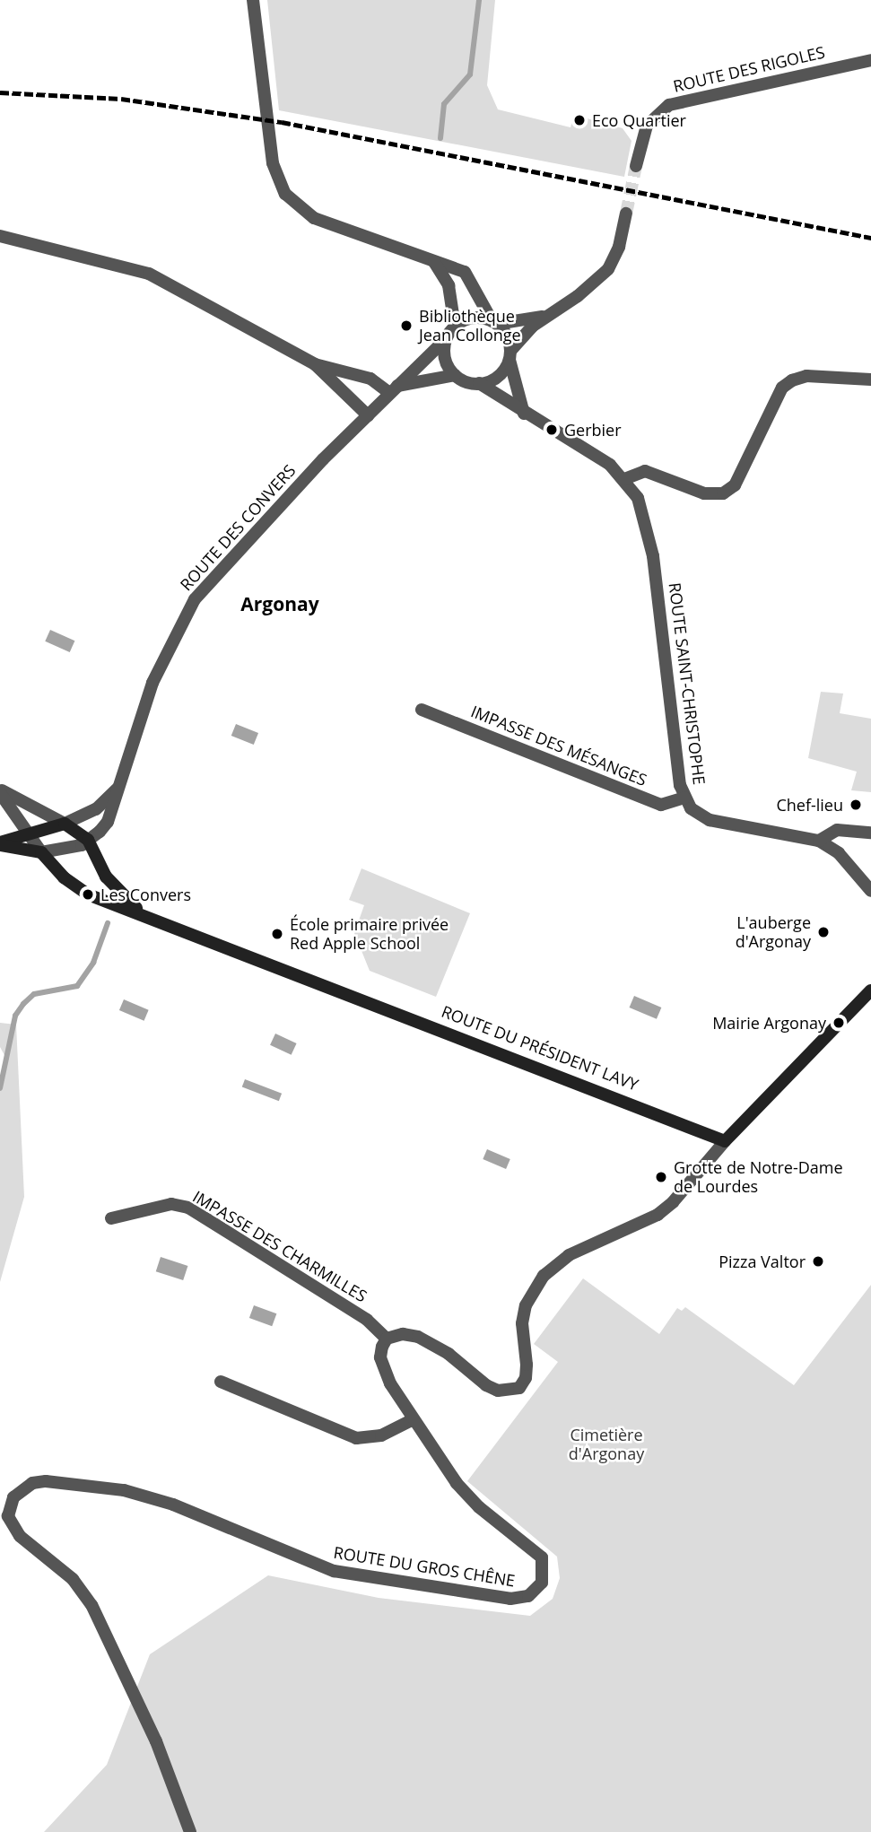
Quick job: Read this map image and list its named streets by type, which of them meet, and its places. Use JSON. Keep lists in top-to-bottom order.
{
  "streets": {
    "street": [
      "ROUTE DES RIGOLES",
      "ROUTE DES CONVERS",
      "ROUTE SAINT-CHRISTOPHE",
      "IMPASSE DES MÉSANGES",
      "ROUTE DU PRÉSIDENT LAVY",
      "IMPASSE DES CHARMILLES",
      "ROUTE DU GROS CHÊNE"
    ]
  },
  "crossings": [
    ["ROUTE DES CONVERS", "ROUTE SAINT-CHRISTOPHE"],
    ["ROUTE DES CONVERS", "ROUTE DU PRÉSIDENT LAVY"],
    ["ROUTE SAINT-CHRISTOPHE", "IMPASSE DES MÉSANGES"],
    ["IMPASSE DES CHARMILLES", "ROUTE DU GROS CHÊNE"]
  ],
  "districts": ["Argonay"],
  "parks": ["Cimetière d'Argonay"],
  "places": [
    "Eco Quartier",
    "Bibliothèque Jean Collonge",
    "Gerbier",
    "Chef-lieu",
    "Les Convers",
    "L'auberge d'Argonay",
    "École primaire privée Red Apple School",
    "Mairie Argonay",
    "Grotte de Notre-Dame de Lourdes",
    "Pizza Valtor"
  ]
}
